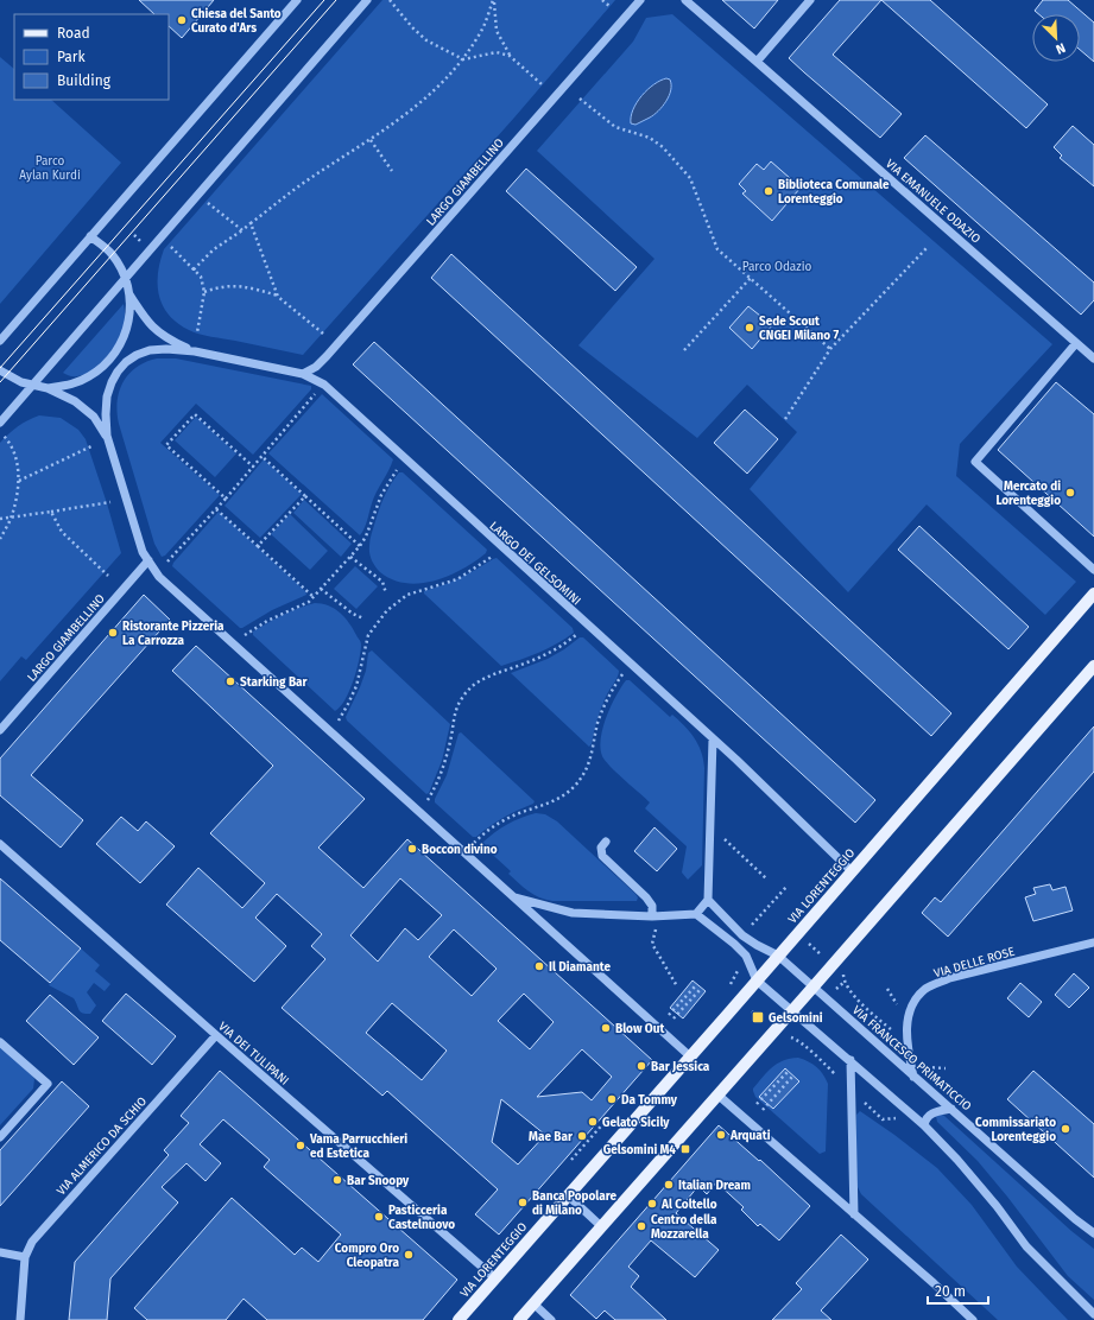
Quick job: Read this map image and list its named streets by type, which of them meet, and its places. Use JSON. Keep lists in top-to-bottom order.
{
  "streets": {
    "main road": ["VIA LORENTEGGIO"],
    "street": [
      "LARGO GIAMBELLINO",
      "VIA EMANUELE ODAZIO",
      "LARGO DEI GELSOMINI",
      "VIA DELLE ROSE",
      "VIA DEI TULIPANI",
      "VIA FRANCESCO PRIMATICCIO",
      "VIA ALMERICO DA SCHIO"
    ]
  },
  "crossings": [
    ["LARGO GIAMBELLINO", "LARGO DEI GELSOMINI"],
    ["LARGO DEI GELSOMINI", "VIA LORENTEGGIO"],
    ["VIA LORENTEGGIO", "VIA DEI TULIPANI"],
    ["VIA LORENTEGGIO", "VIA FRANCESCO PRIMATICCIO"],
    ["VIA DELLE ROSE", "VIA FRANCESCO PRIMATICCIO"],
    ["VIA DEI TULIPANI", "VIA ALMERICO DA SCHIO"]
  ],
  "parks": ["Parco Aylan Kurdi", "Parco Odazio"],
  "places": {
    "other": [
      "Chiesa del Santo Curato d'Ars",
      "Biblioteca Comunale Lorenteggio",
      "Sede Scout CNGEI Milano 7",
      "Mercato di Lorenteggio",
      "Ristorante Pizzeria La Carrozza",
      "Starking Bar",
      "Boccon divino",
      "Il Diamante",
      "Blow Out",
      "Bar Jessica",
      "Da Tommy",
      "Gelato Sicily",
      "Commissariato Lorenteggio",
      "Arquati",
      "Mae Bar",
      "Vama Parrucchieri ed Estetica",
      "Bar Snoopy",
      "Italian Dream",
      "Banca Popolare di Milano",
      "Al Coltello",
      "Pasticceria Castelnuovo",
      "Centro della Mozzarella",
      "Compro Oro Cleopatra"
    ],
    "transit": ["Gelsomini", "Gelsomini M4"]
  },
  "legend": ["Road", "Park", "Building"],
  "scale_bar": "20 m",
  "north": "bottom right"
}
